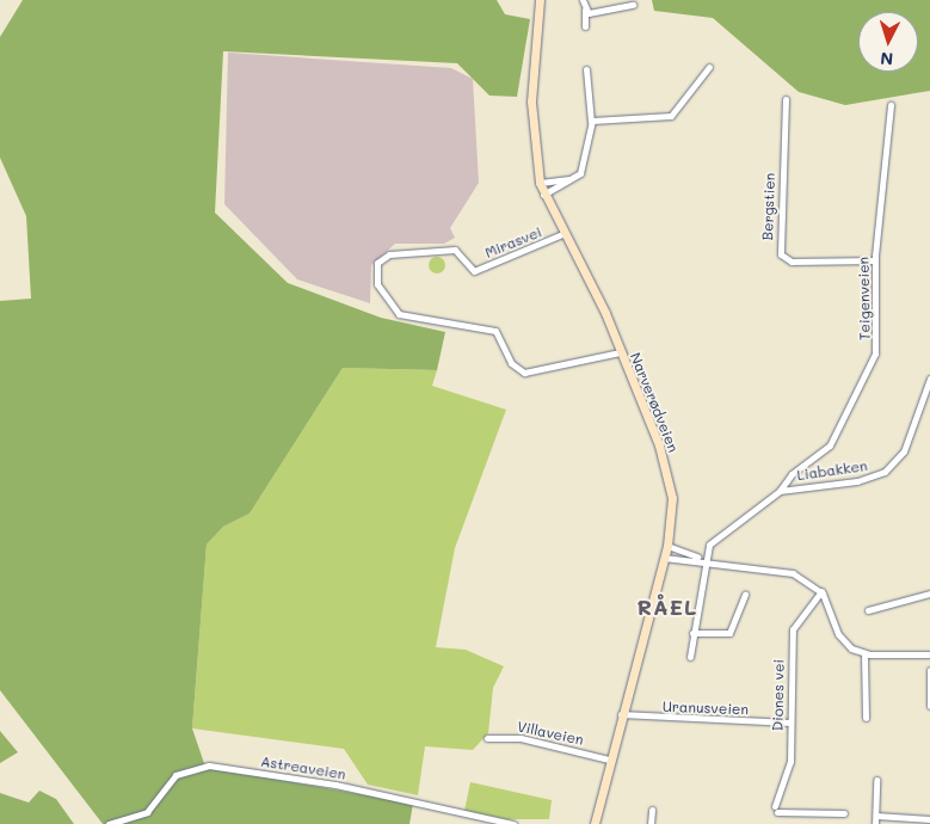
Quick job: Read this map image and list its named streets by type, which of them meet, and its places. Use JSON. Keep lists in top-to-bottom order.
{
  "streets": {
    "main road": ["Narverødveien"],
    "street": [
      "Bergstien",
      "Mirasvei",
      "Teigenveien",
      "Liabakken",
      "Diones vei",
      "Uranusveien",
      "Villaveien",
      "Astreaveien"
    ]
  },
  "crossings": [
    ["Bergstien", "Teigenveien"],
    ["Mirasvei", "Narverødveien"],
    ["Teigenveien", "Liabakken"],
    ["Narverødveien", "Uranusveien"],
    ["Narverødveien", "Villaveien"],
    ["Diones vei", "Uranusveien"]
  ],
  "districts": ["RÅEL"],
  "north": "bottom"
}
